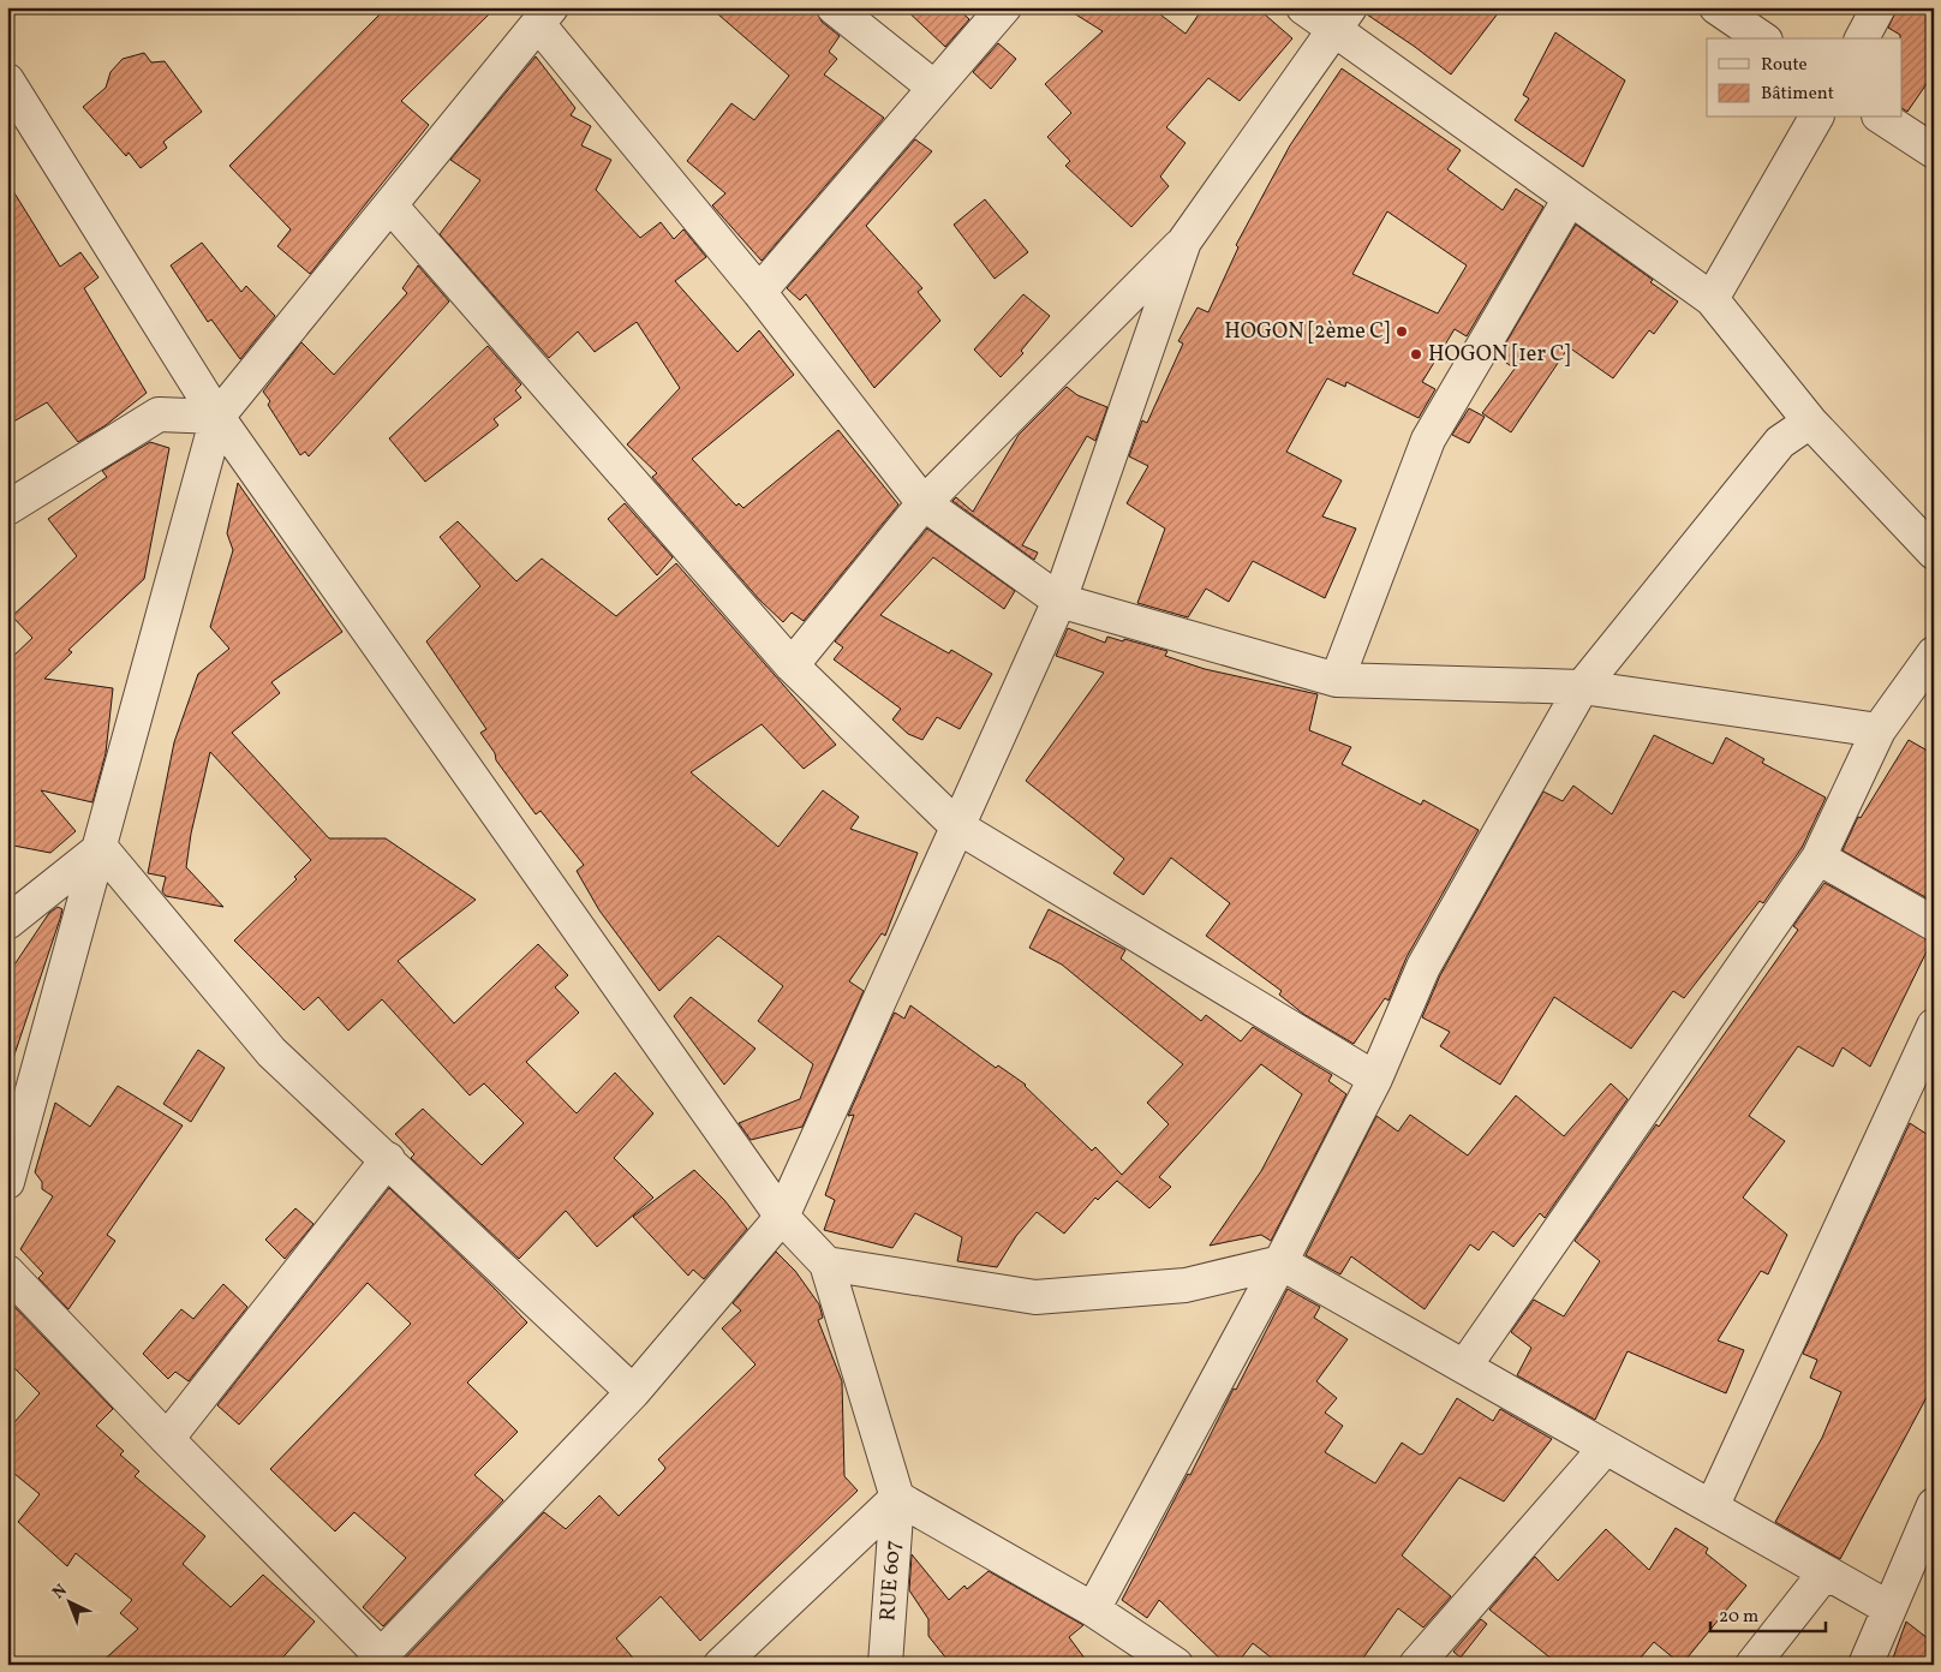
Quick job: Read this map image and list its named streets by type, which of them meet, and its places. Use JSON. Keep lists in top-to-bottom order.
{
  "streets": {
    "street": ["RUE 607"]
  },
  "places": ["HOGON [2ème C]", "HOGON [1er C]"],
  "legend": ["Route", "Bâtiment"],
  "scale_bar": "20 m",
  "north": "top left"
}
